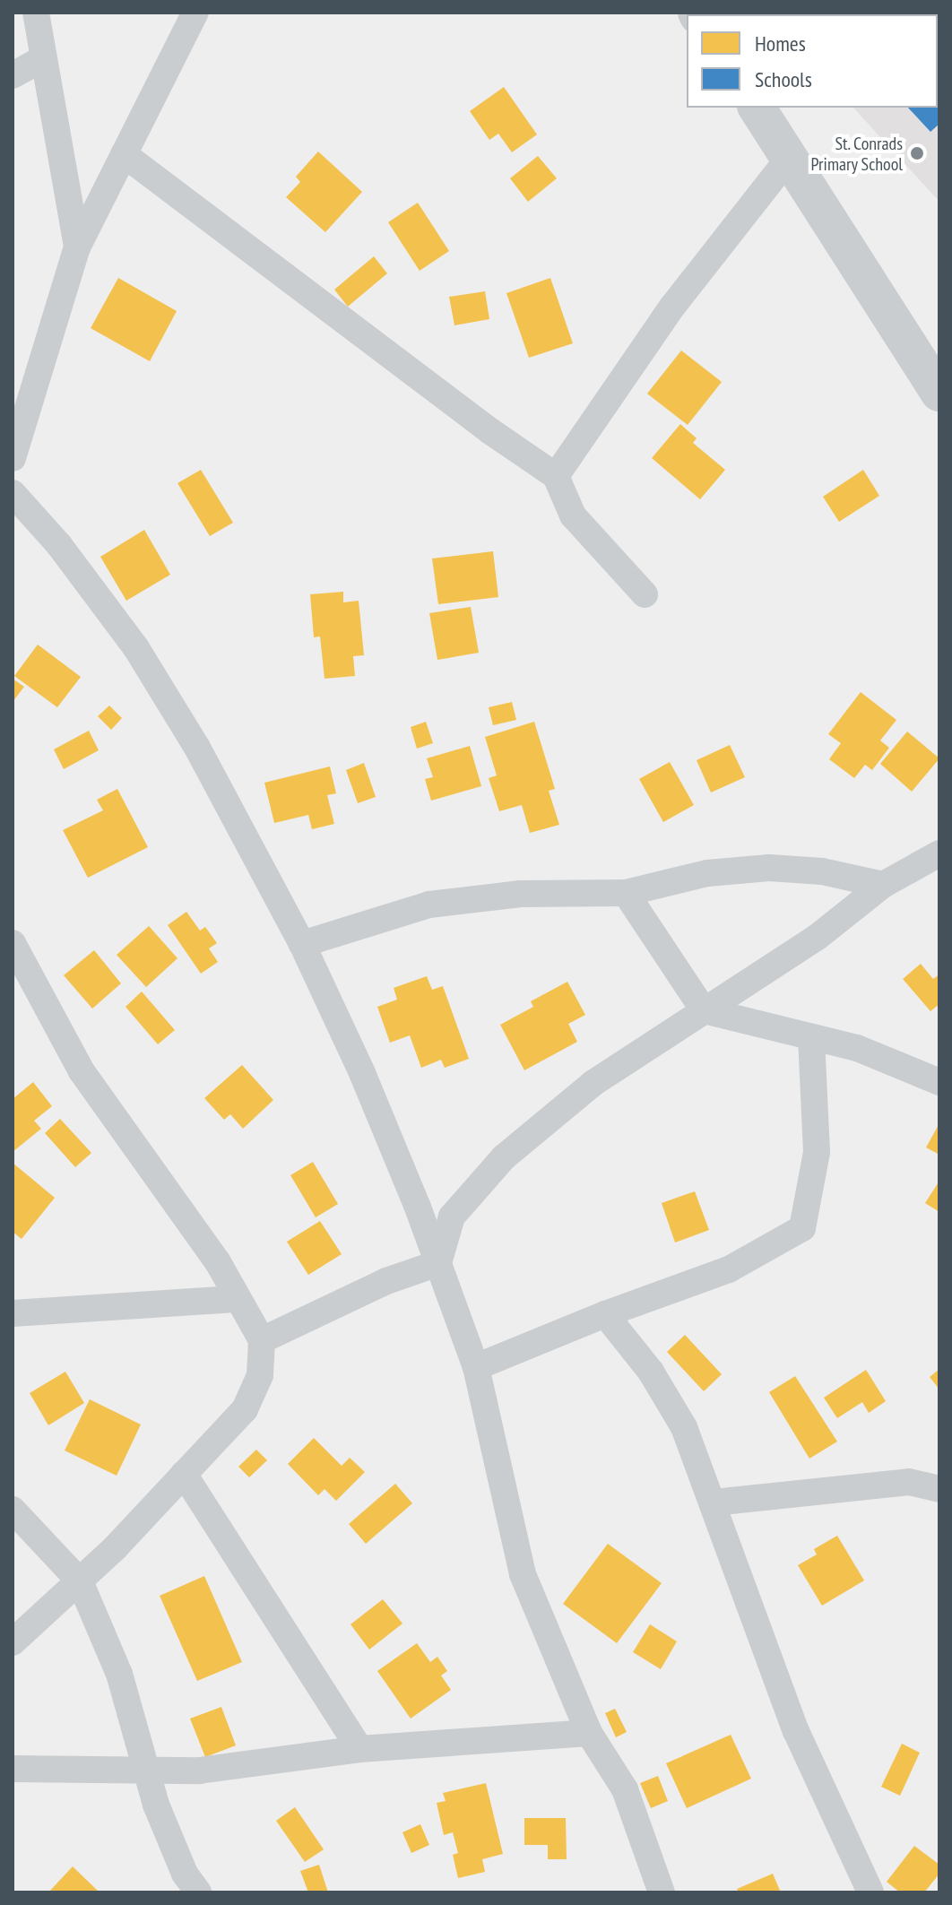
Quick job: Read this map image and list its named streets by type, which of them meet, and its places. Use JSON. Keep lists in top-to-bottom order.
{
  "places": ["St. Conrads Primary School"],
  "legend": ["Homes", "Schools"]
}
